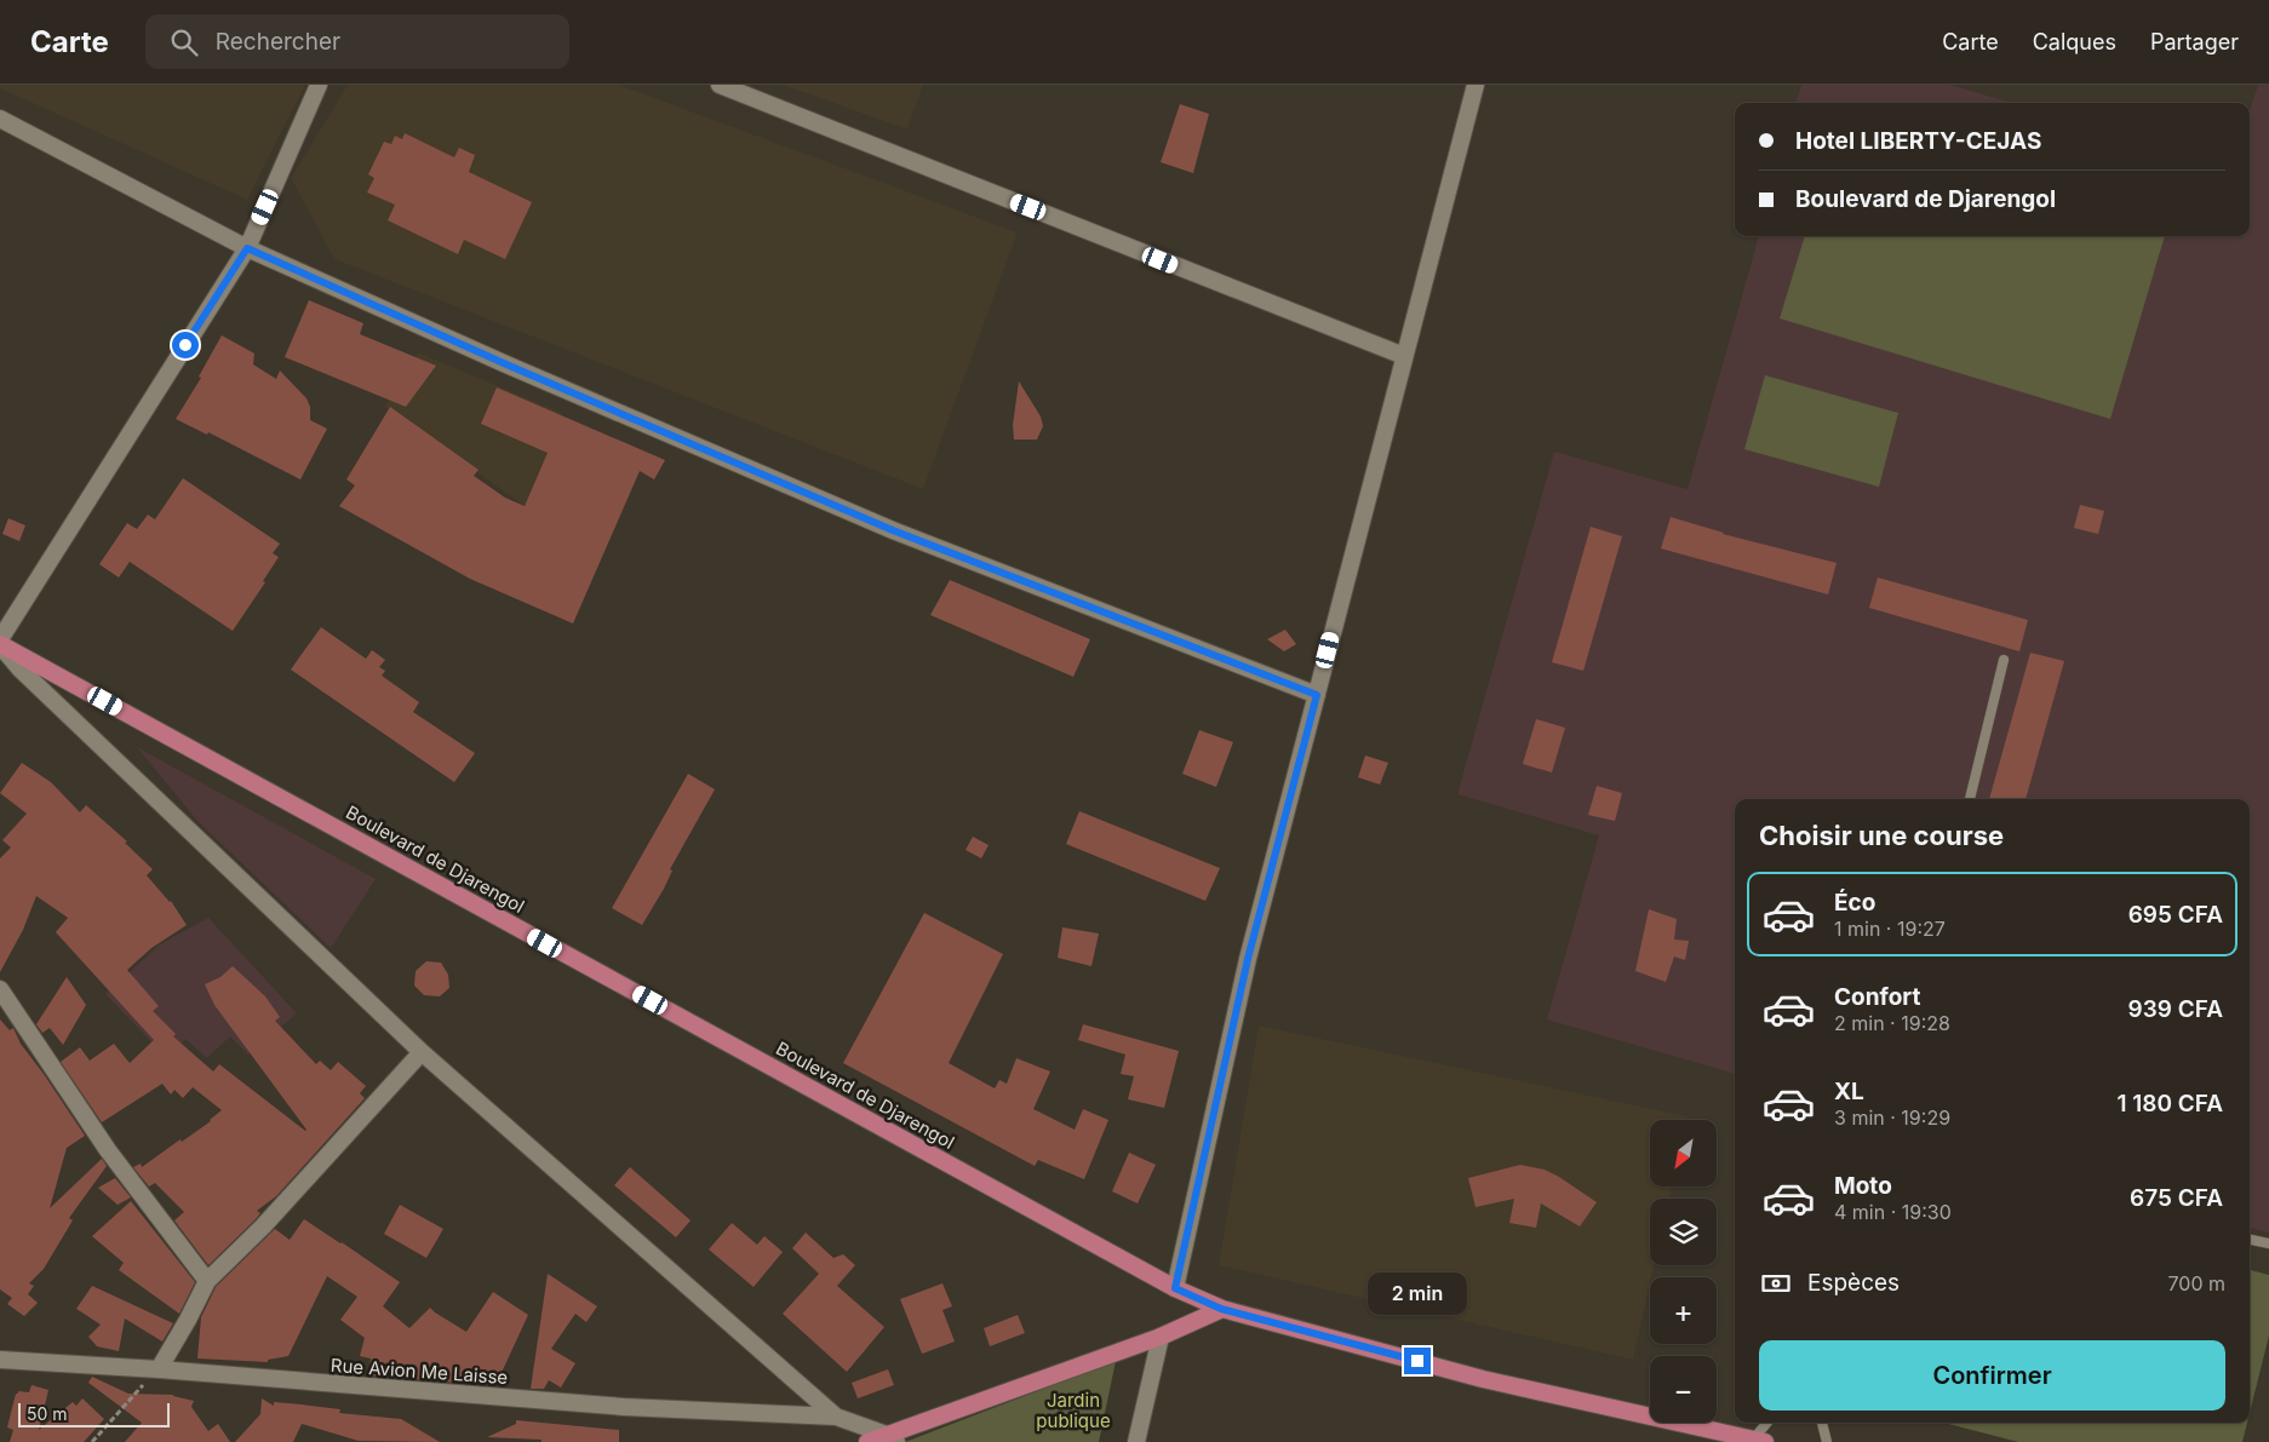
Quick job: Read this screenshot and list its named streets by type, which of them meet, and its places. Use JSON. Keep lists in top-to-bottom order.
{
  "streets": {
    "main road": ["Boulevard de Djarengol"],
    "street": ["Rue Avion Me Laisse"]
  },
  "parks": ["Jardin publique"],
  "scale_bar": "50 m",
  "north": "bottom left",
  "page": {
    "header": "Carte",
    "search": "Rechercher",
    "nav": ["Carte", "Calques", "Partager"],
    "banner": ["Hotel LIBERTY-CEJAS", "Boulevard de Djarengol"],
    "heading": "Choisir une course",
    "list": [
      {
        "name": "Éco",
        "note": "1 min · 19:27",
        "value": "695 CFA"
      },
      {
        "name": "Confort",
        "note": "2 min · 19:28",
        "value": "939 CFA"
      },
      {
        "name": "XL",
        "note": "3 min · 19:29",
        "value": "1 180 CFA"
      },
      {
        "name": "Moto",
        "note": "4 min · 19:30",
        "value": "675 CFA"
      }
    ],
    "map_buttons": ["+", "−"],
    "pay": ["Espèces", "700 m"],
    "bubble": "2 min",
    "buttons": "Confirmer",
    "scale": "50 m"
  }
}
